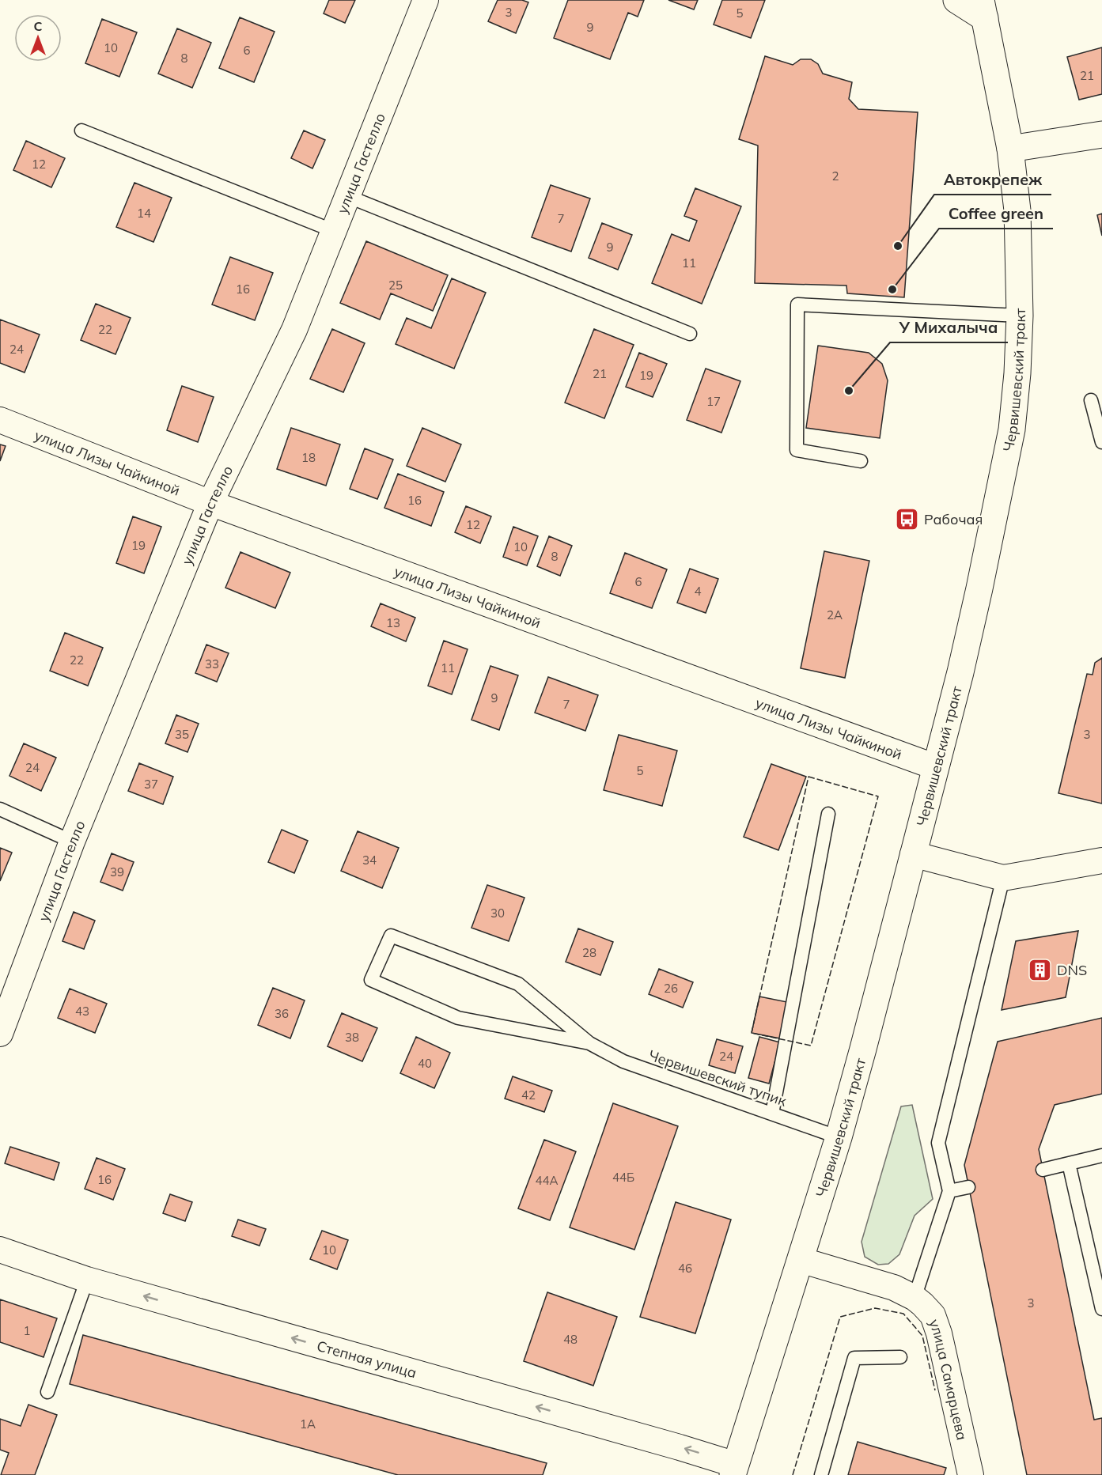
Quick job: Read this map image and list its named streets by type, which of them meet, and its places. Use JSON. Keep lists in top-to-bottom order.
{
  "streets": {
    "main road": ["Червишевский тракт"],
    "street": [
      "улица Гастелло",
      "улица Лизы Чайкиной",
      "Степная улица",
      "улица Самарцева"
    ],
    "lane": ["Червишевский тупик"]
  },
  "crossings": [
    ["улица Гастелло", "улица Лизы Чайкиной"],
    ["Червишевский тракт", "улица Лизы Чайкиной"],
    ["Червишевский тракт", "Червишевский тупик"],
    ["Червишевский тракт", "Степная улица"],
    ["Червишевский тракт", "улица Самарцева"]
  ],
  "one_way": ["Степная улица"],
  "places": {
    "other": ["Автокрепеж", "Coffee green", "У Михалыча"],
    "bus stop": ["Рабочая"],
    "building": ["DNS"]
  },
  "house_numbers": [
    "3",
    "5",
    "9",
    "10",
    "6",
    "8",
    "21",
    "12",
    "2",
    "14",
    "7",
    "9",
    "11",
    "25",
    "16",
    "22",
    "24",
    "21",
    "19",
    "17",
    "18",
    "16",
    "12",
    "19",
    "10",
    "8",
    "6",
    "4",
    "2А",
    "13",
    "22",
    "33",
    "11",
    "9",
    "7",
    "35",
    "3",
    "24",
    "5",
    "37",
    "34",
    "39",
    "30",
    "28",
    "26",
    "43",
    "36",
    "38",
    "24",
    "40",
    "42",
    "44Б",
    "16",
    "44А",
    "10",
    "46",
    "3",
    "1",
    "48",
    "1А"
  ],
  "north": "top"
}
